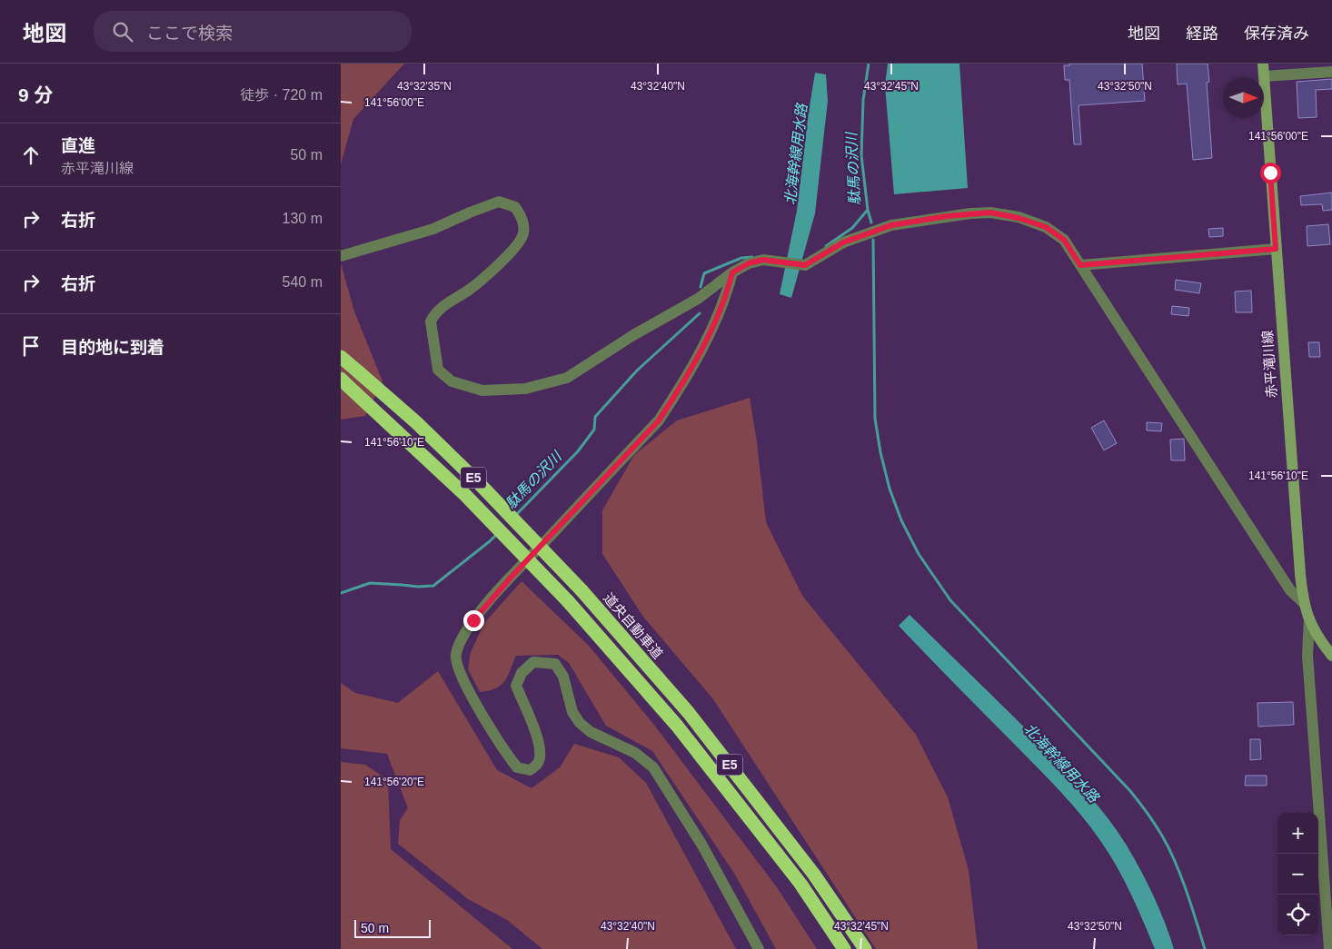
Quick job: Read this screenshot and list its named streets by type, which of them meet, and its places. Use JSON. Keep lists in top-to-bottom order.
{
  "streets": {
    "highway": ["E5", "道央自動車道"],
    "main road": ["赤平滝川線"]
  },
  "water": ["北海幹線用水路", "駄馬の沢川"],
  "scale_bar": "50 m",
  "north": "right",
  "page": {
    "header": "地図",
    "search": "ここで検索",
    "nav": ["地図", "経路", "保存済み"],
    "heading": ["9 分", "徒歩 · 720 m"],
    "list": [
      ["直進", "赤平滝川線", "50 m"],
      ["右折", "130 m"],
      ["右折", "540 m"],
      "目的地に到着"
    ],
    "map_buttons": ["+", "−"],
    "scale": "50 m"
  },
  "coordinates": [
    "43°32'35\"N",
    "43°32'40\"N",
    "43°32'45\"N",
    "43°32'50\"N",
    "141°56'00\"E",
    "141°56'10\"E",
    "141°56'20\"E"
  ]
}
